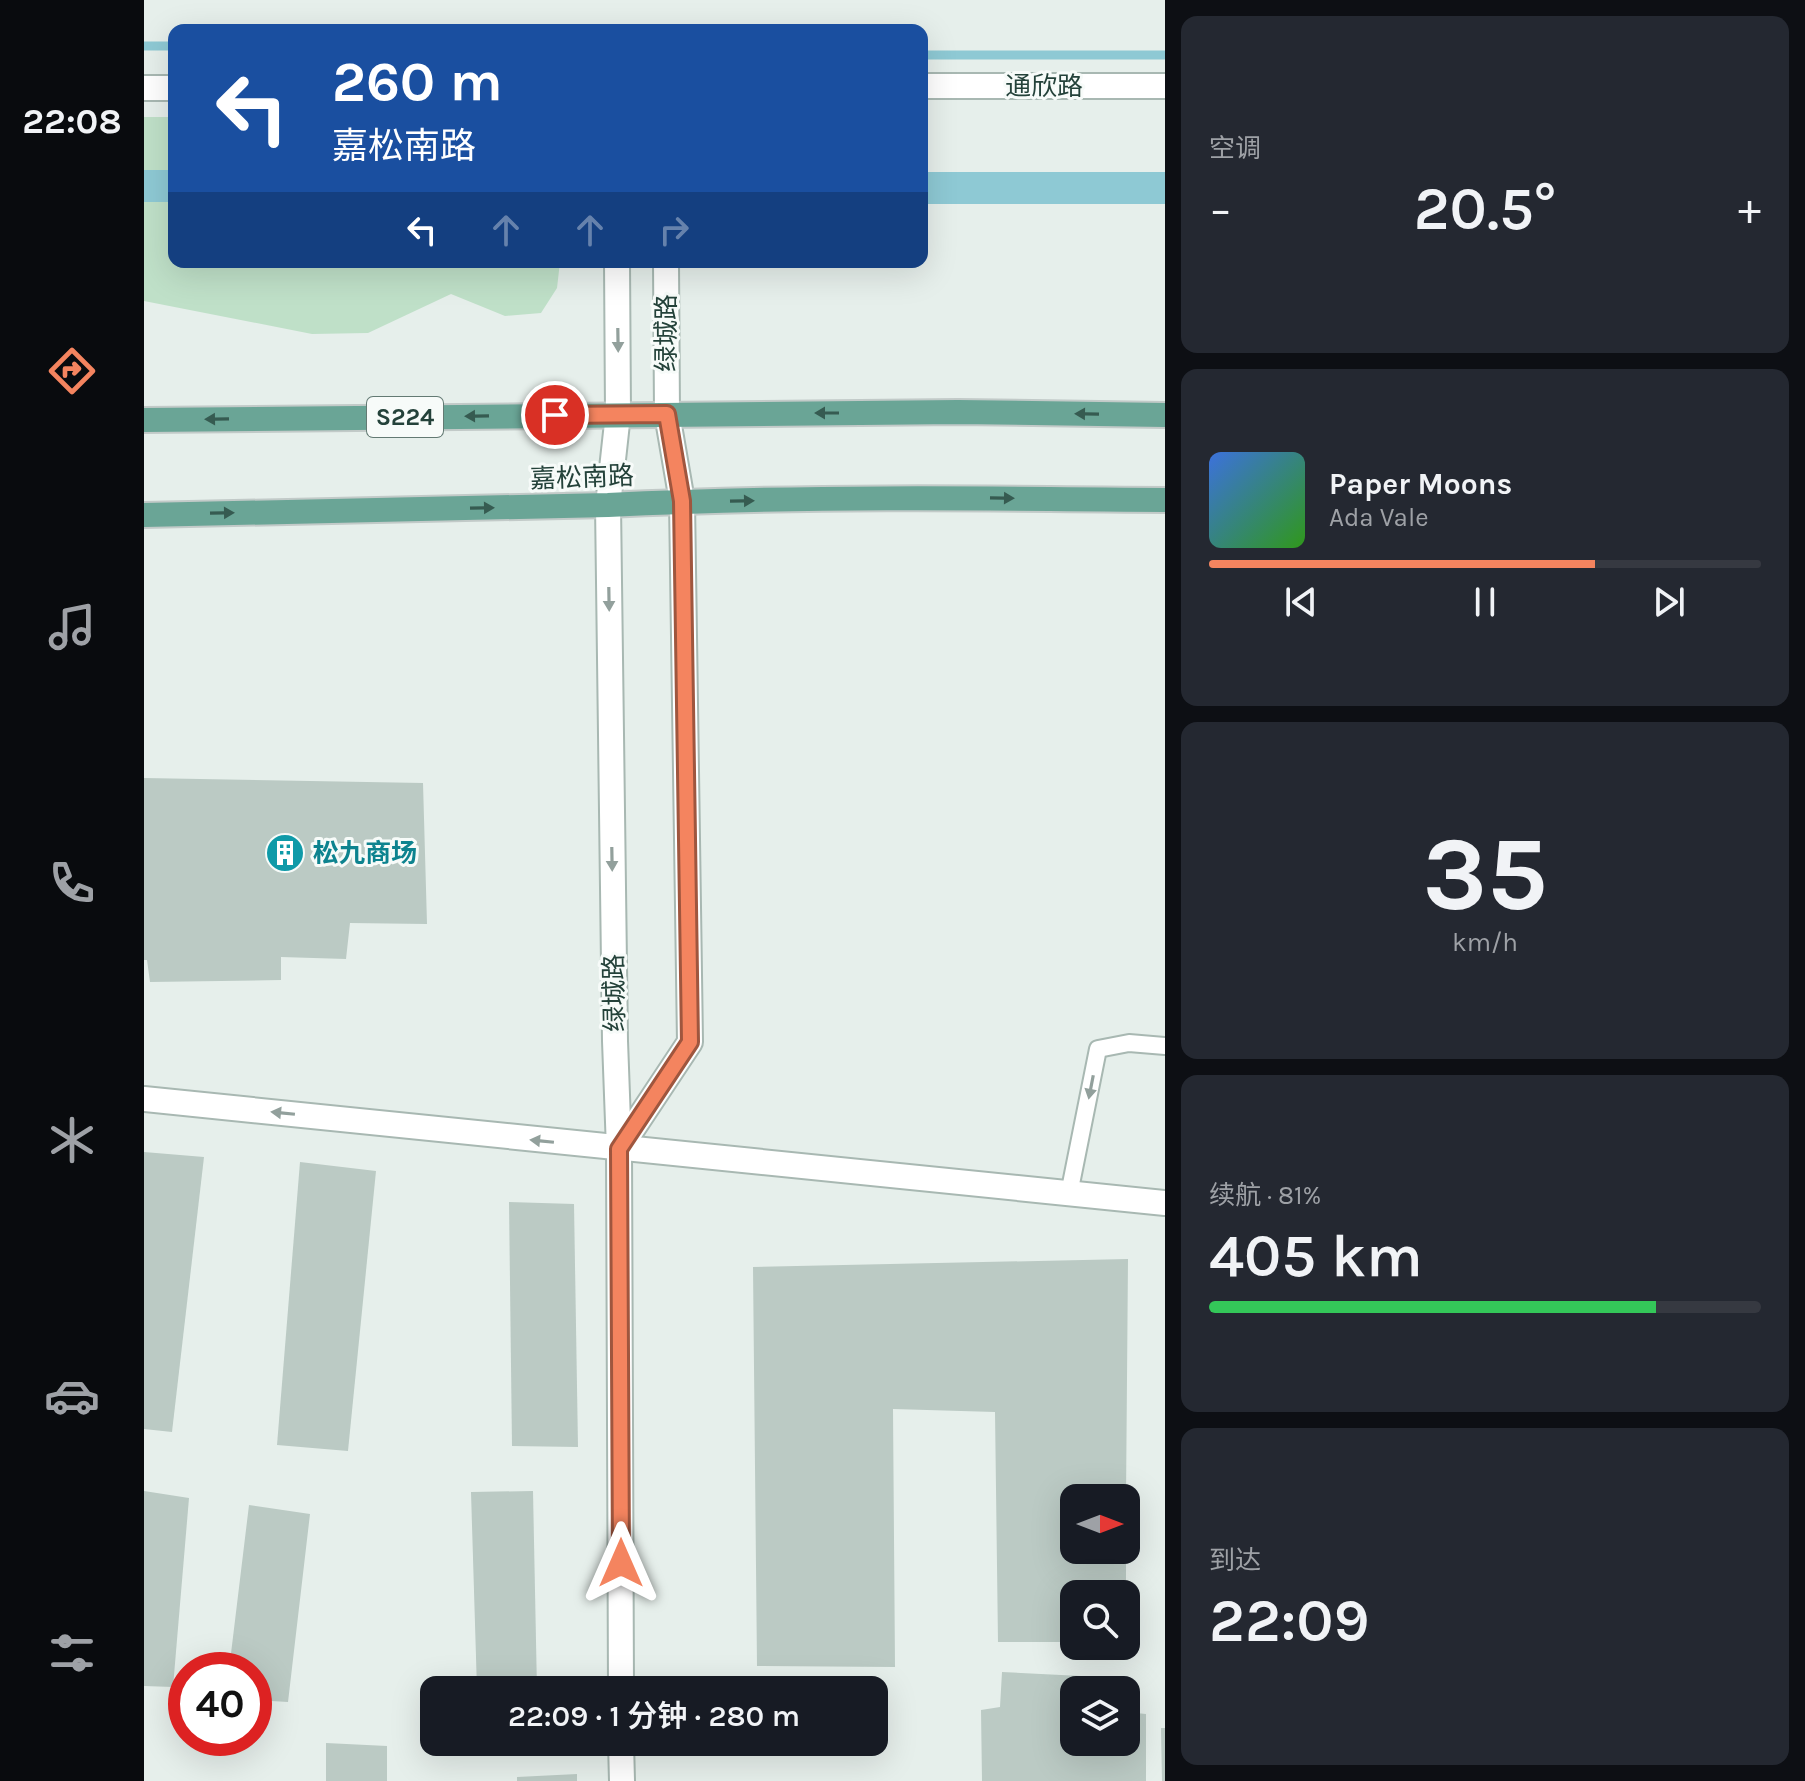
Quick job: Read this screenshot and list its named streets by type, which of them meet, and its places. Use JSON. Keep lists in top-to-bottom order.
{
  "streets": {
    "main road": ["S224", "嘉松南路"],
    "street": ["通欣路", "绿城路"]
  },
  "crossings": [
    ["绿城路", "S224"],
    ["绿城路", "嘉松南路"]
  ],
  "places": {
    "building": ["松九商场"]
  },
  "north": "right",
  "page": {
    "tabs": "22:08",
    "tile": [
      "空调",
      ["35", "km/h"],
      ["续航 · 81%", "405 km"],
      ["到达", "22:09"]
    ],
    "turn": ["260 m", "嘉松南路"],
    "heat": ["−", "20.5°", "+"],
    "song": ["Paper Moons", "Ada Vale"],
    "limit": "40",
    "trip": "22:09 · 1 分钟 · 280 m"
  }
}
